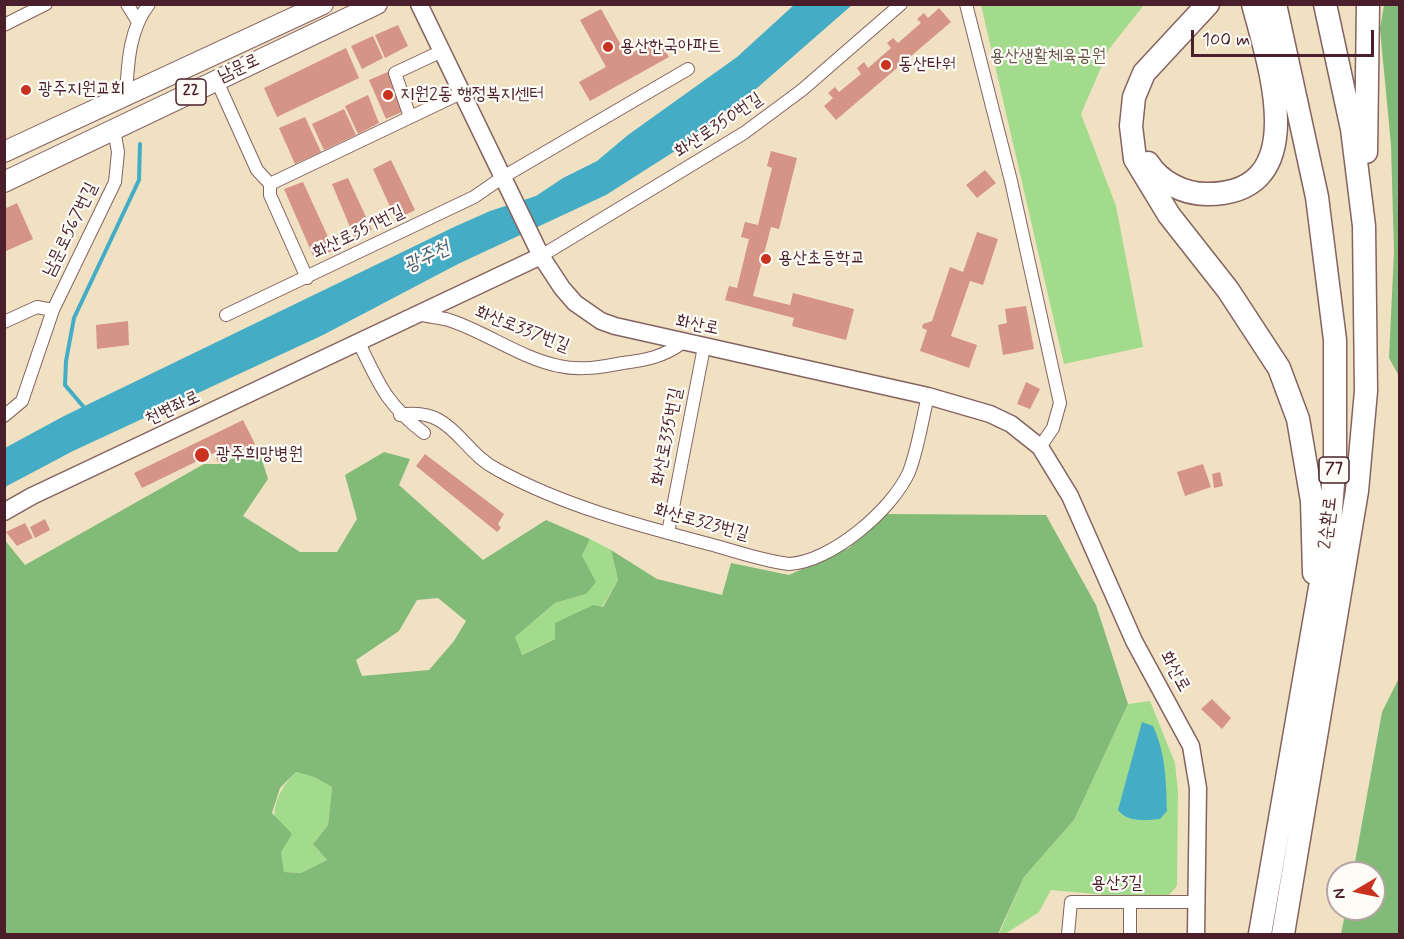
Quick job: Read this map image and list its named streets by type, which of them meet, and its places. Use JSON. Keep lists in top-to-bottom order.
{
  "streets": {
    "highway": ["77", "2순환로"],
    "main road": [
      "남문로",
      "22",
      "화산로",
      "천변좌로"
    ],
    "street": [
      "화산로350번길",
      "남문로567번길",
      "화산로351번길",
      "화산로337번길",
      "화산로335번길",
      "화산로323번길",
      "용산3길"
    ]
  },
  "crossings": [
    ["남문로", "남문로567번길"],
    ["화산로350번길", "화산로"],
    ["화산로350번길", "천변좌로"],
    ["화산로351번길", "화산로"],
    ["화산로", "화산로337번길"],
    ["화산로", "천변좌로"],
    ["화산로", "화산로335번길"],
    ["화산로", "화산로323번길"],
    ["화산로", "용산3길"],
    ["화산로337번길", "천변좌로"],
    ["화산로335번길", "화산로323번길"]
  ],
  "water": ["광주천"],
  "parks": ["용산생활체육공원"],
  "places": [
    "용산한국아파트",
    "동산타워",
    "광주지원교회",
    "지원2동 행정복지센터",
    "용산초등학교",
    "광주희망병원"
  ],
  "scale_bar": "100 m",
  "north": "left"
}
